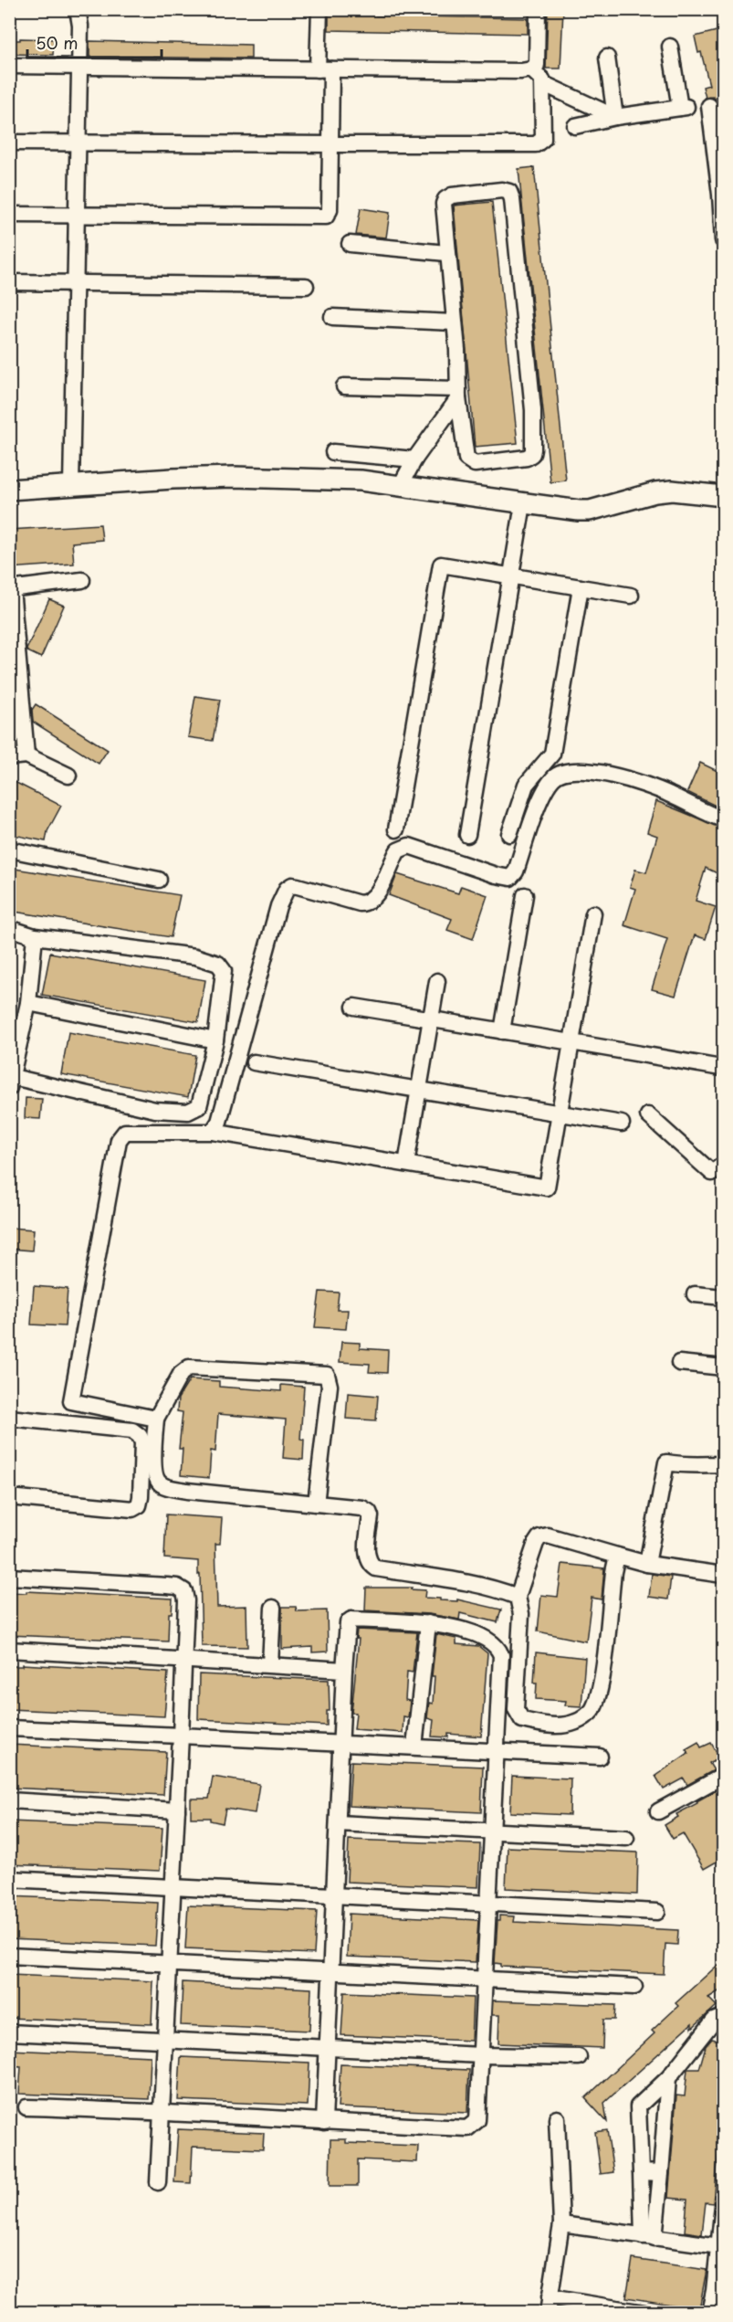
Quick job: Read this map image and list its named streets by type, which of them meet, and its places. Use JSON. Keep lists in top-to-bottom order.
{
  "scale_bar": "50 m"
}
